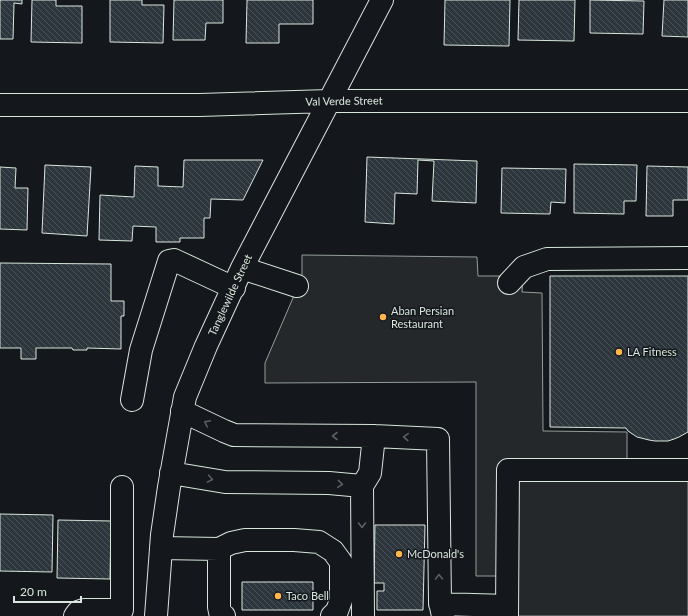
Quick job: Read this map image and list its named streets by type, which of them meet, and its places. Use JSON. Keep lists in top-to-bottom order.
{
  "streets": {
    "street": ["Val Verde Street", "Tanglewilde Street"]
  },
  "crossings": [
    ["Val Verde Street", "Tanglewilde Street"]
  ],
  "places": [
    "Aban Persian Restaurant",
    "LA Fitness",
    "McDonald's",
    "Taco Bell"
  ],
  "scale_bar": "20 m"
}
